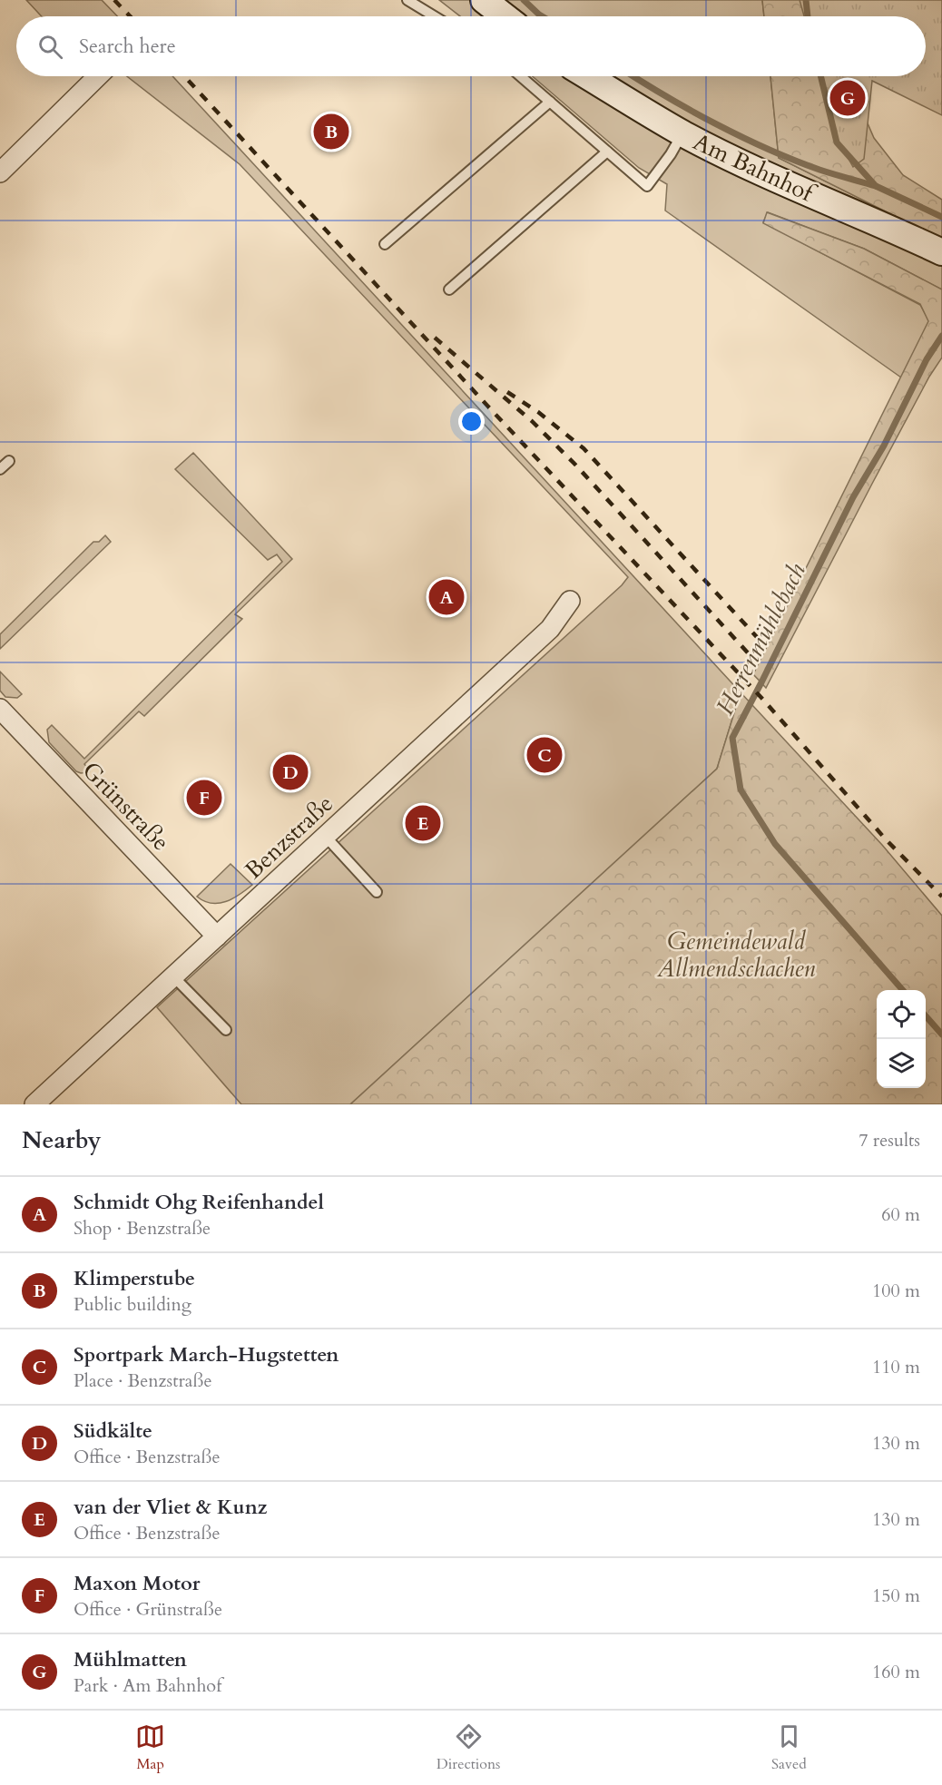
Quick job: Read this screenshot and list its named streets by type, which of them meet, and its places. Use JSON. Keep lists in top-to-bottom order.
{
  "streets": {
    "main road": ["Am Bahnhof"],
    "street": ["Grünstraße", "Benzstraße"]
  },
  "crossings": [
    ["Grünstraße", "Benzstraße"]
  ],
  "water": ["Herrenmühlebach"],
  "parks": ["Gemeindewald Allmendschachen"],
  "page": {
    "search": "Search here",
    "pins": [
      "G",
      "B",
      "A",
      "C",
      "D",
      "F",
      "E"
    ],
    "heading": ["Nearby", "7 results"],
    "list": [
      {
        "mark": "A",
        "name": "Schmidt Ohg Reifenhandel",
        "note": "Shop · Benzstraße",
        "value": "60 m"
      },
      {
        "mark": "B",
        "name": "Klimperstube",
        "note": "Public building",
        "value": "100 m"
      },
      {
        "mark": "C",
        "name": "Sportpark March-Hugstetten",
        "note": "Place · Benzstraße",
        "value": "110 m"
      },
      {
        "mark": "D",
        "name": "Südkälte",
        "note": "Office · Benzstraße",
        "value": "130 m"
      },
      {
        "mark": "E",
        "name": "van der Vliet & Kunz",
        "note": "Office · Benzstraße",
        "value": "130 m"
      },
      {
        "mark": "F",
        "name": "Maxon Motor",
        "note": "Office · Grünstraße",
        "value": "150 m"
      },
      {
        "mark": "G",
        "name": "Mühlmatten",
        "note": "Park · Am Bahnhof",
        "value": "160 m"
      }
    ],
    "nav": ["Map", "Directions", "Saved"]
  }
}
